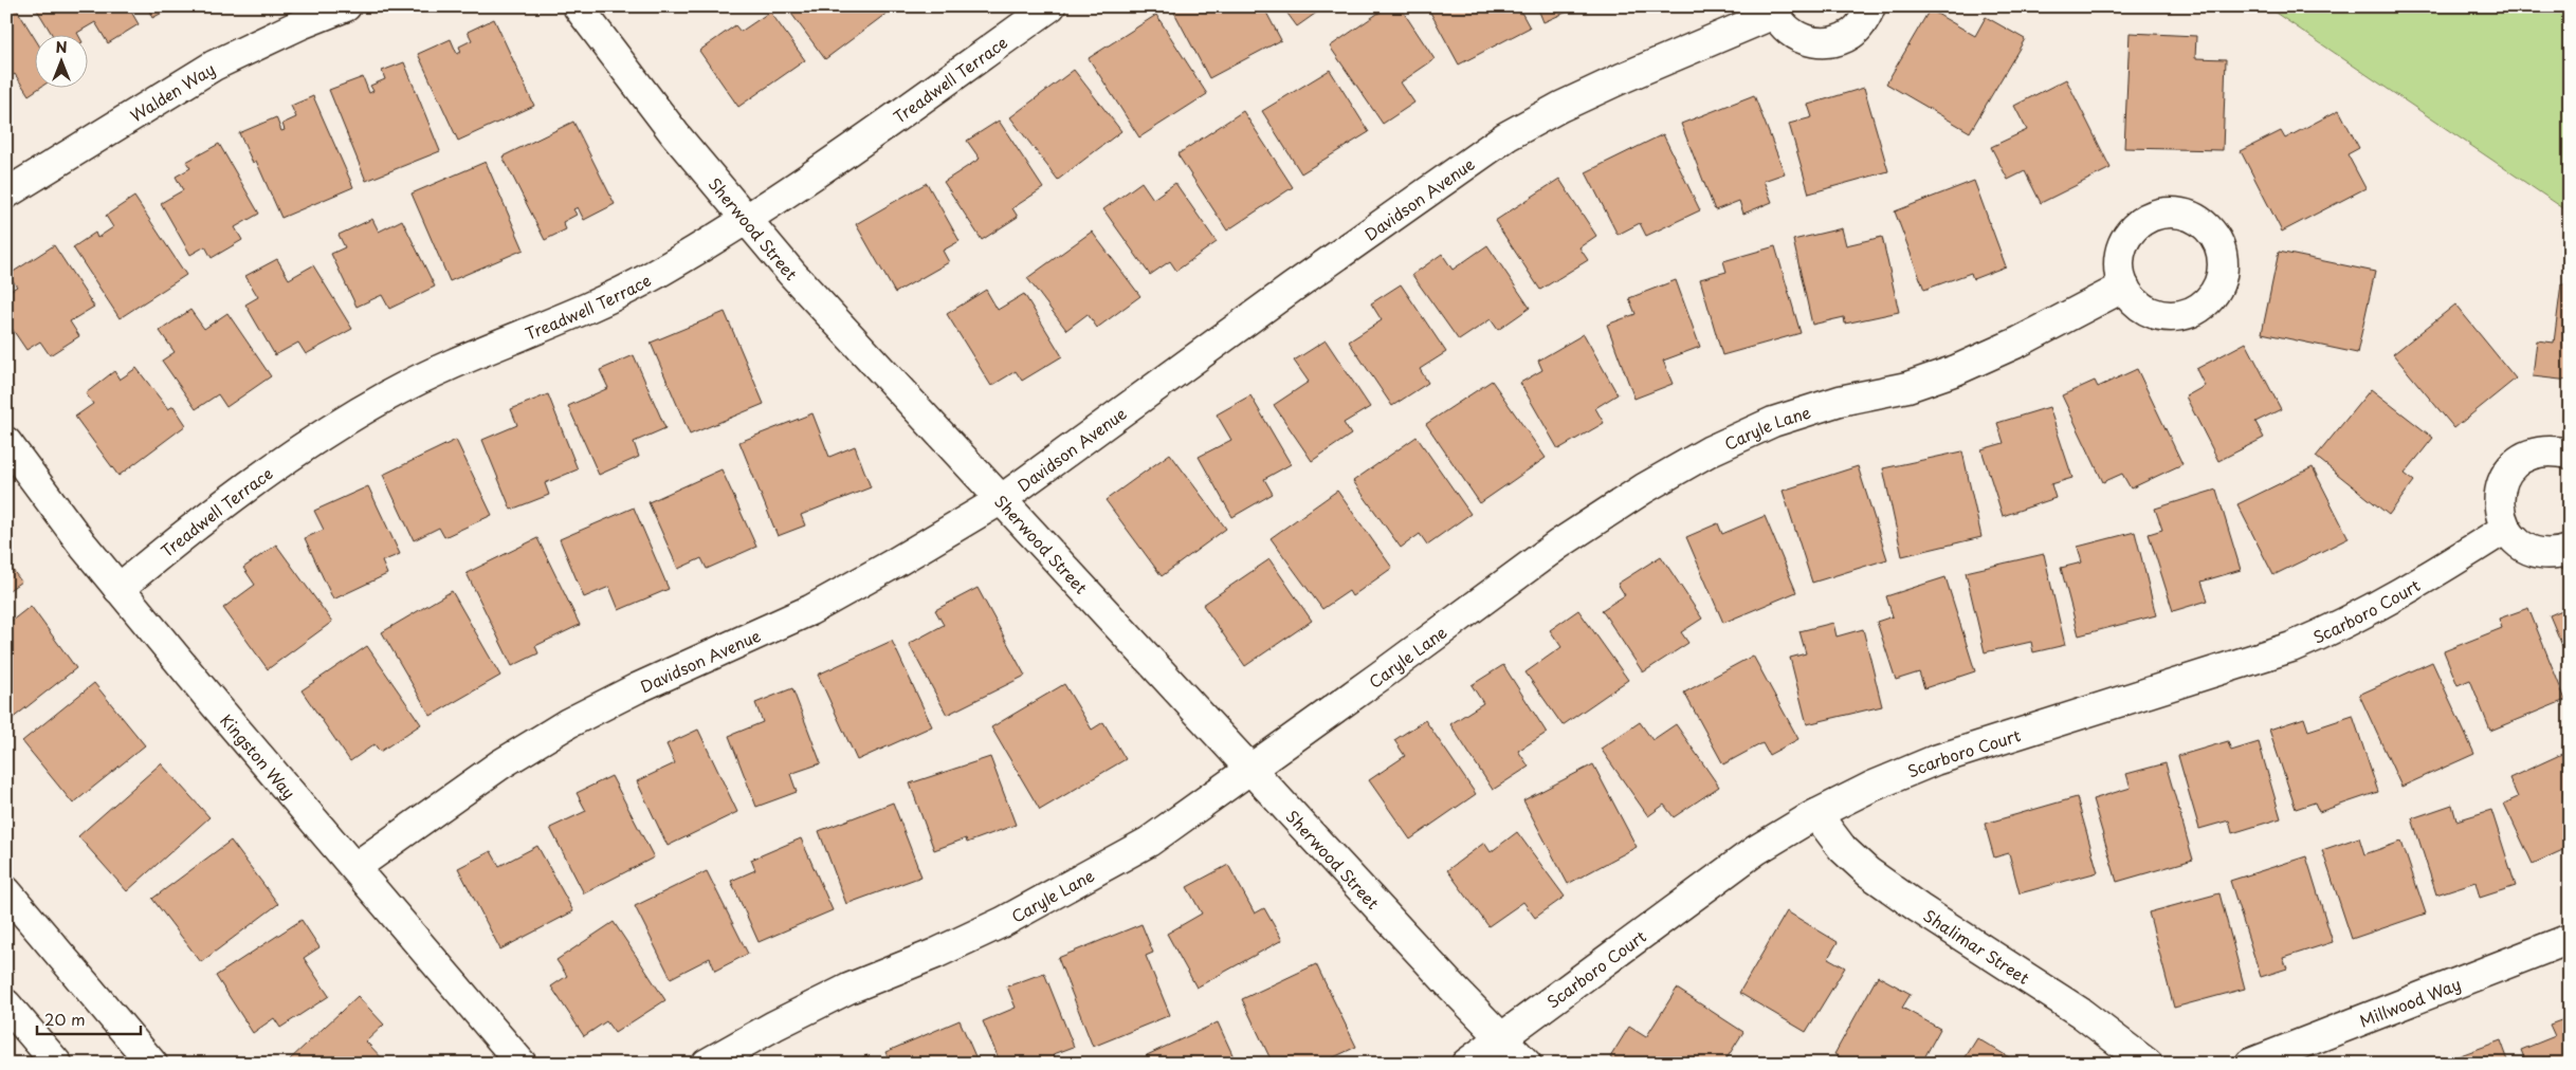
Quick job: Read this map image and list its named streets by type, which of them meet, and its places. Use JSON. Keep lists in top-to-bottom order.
{
  "streets": {
    "street": [
      "Treadwell Terrace",
      "Walden Way",
      "Davidson Avenue",
      "Sherwood Street",
      "Caryle Lane",
      "Scarboro Court",
      "Kingston Way",
      "Shalimar Street",
      "Millwood Way"
    ]
  },
  "crossings": [
    ["Treadwell Terrace", "Sherwood Street"],
    ["Treadwell Terrace", "Kingston Way"],
    ["Davidson Avenue", "Sherwood Street"],
    ["Davidson Avenue", "Kingston Way"],
    ["Sherwood Street", "Caryle Lane"],
    ["Sherwood Street", "Scarboro Court"],
    ["Scarboro Court", "Shalimar Street"]
  ],
  "scale_bar": "20 m",
  "north": "top"
}
